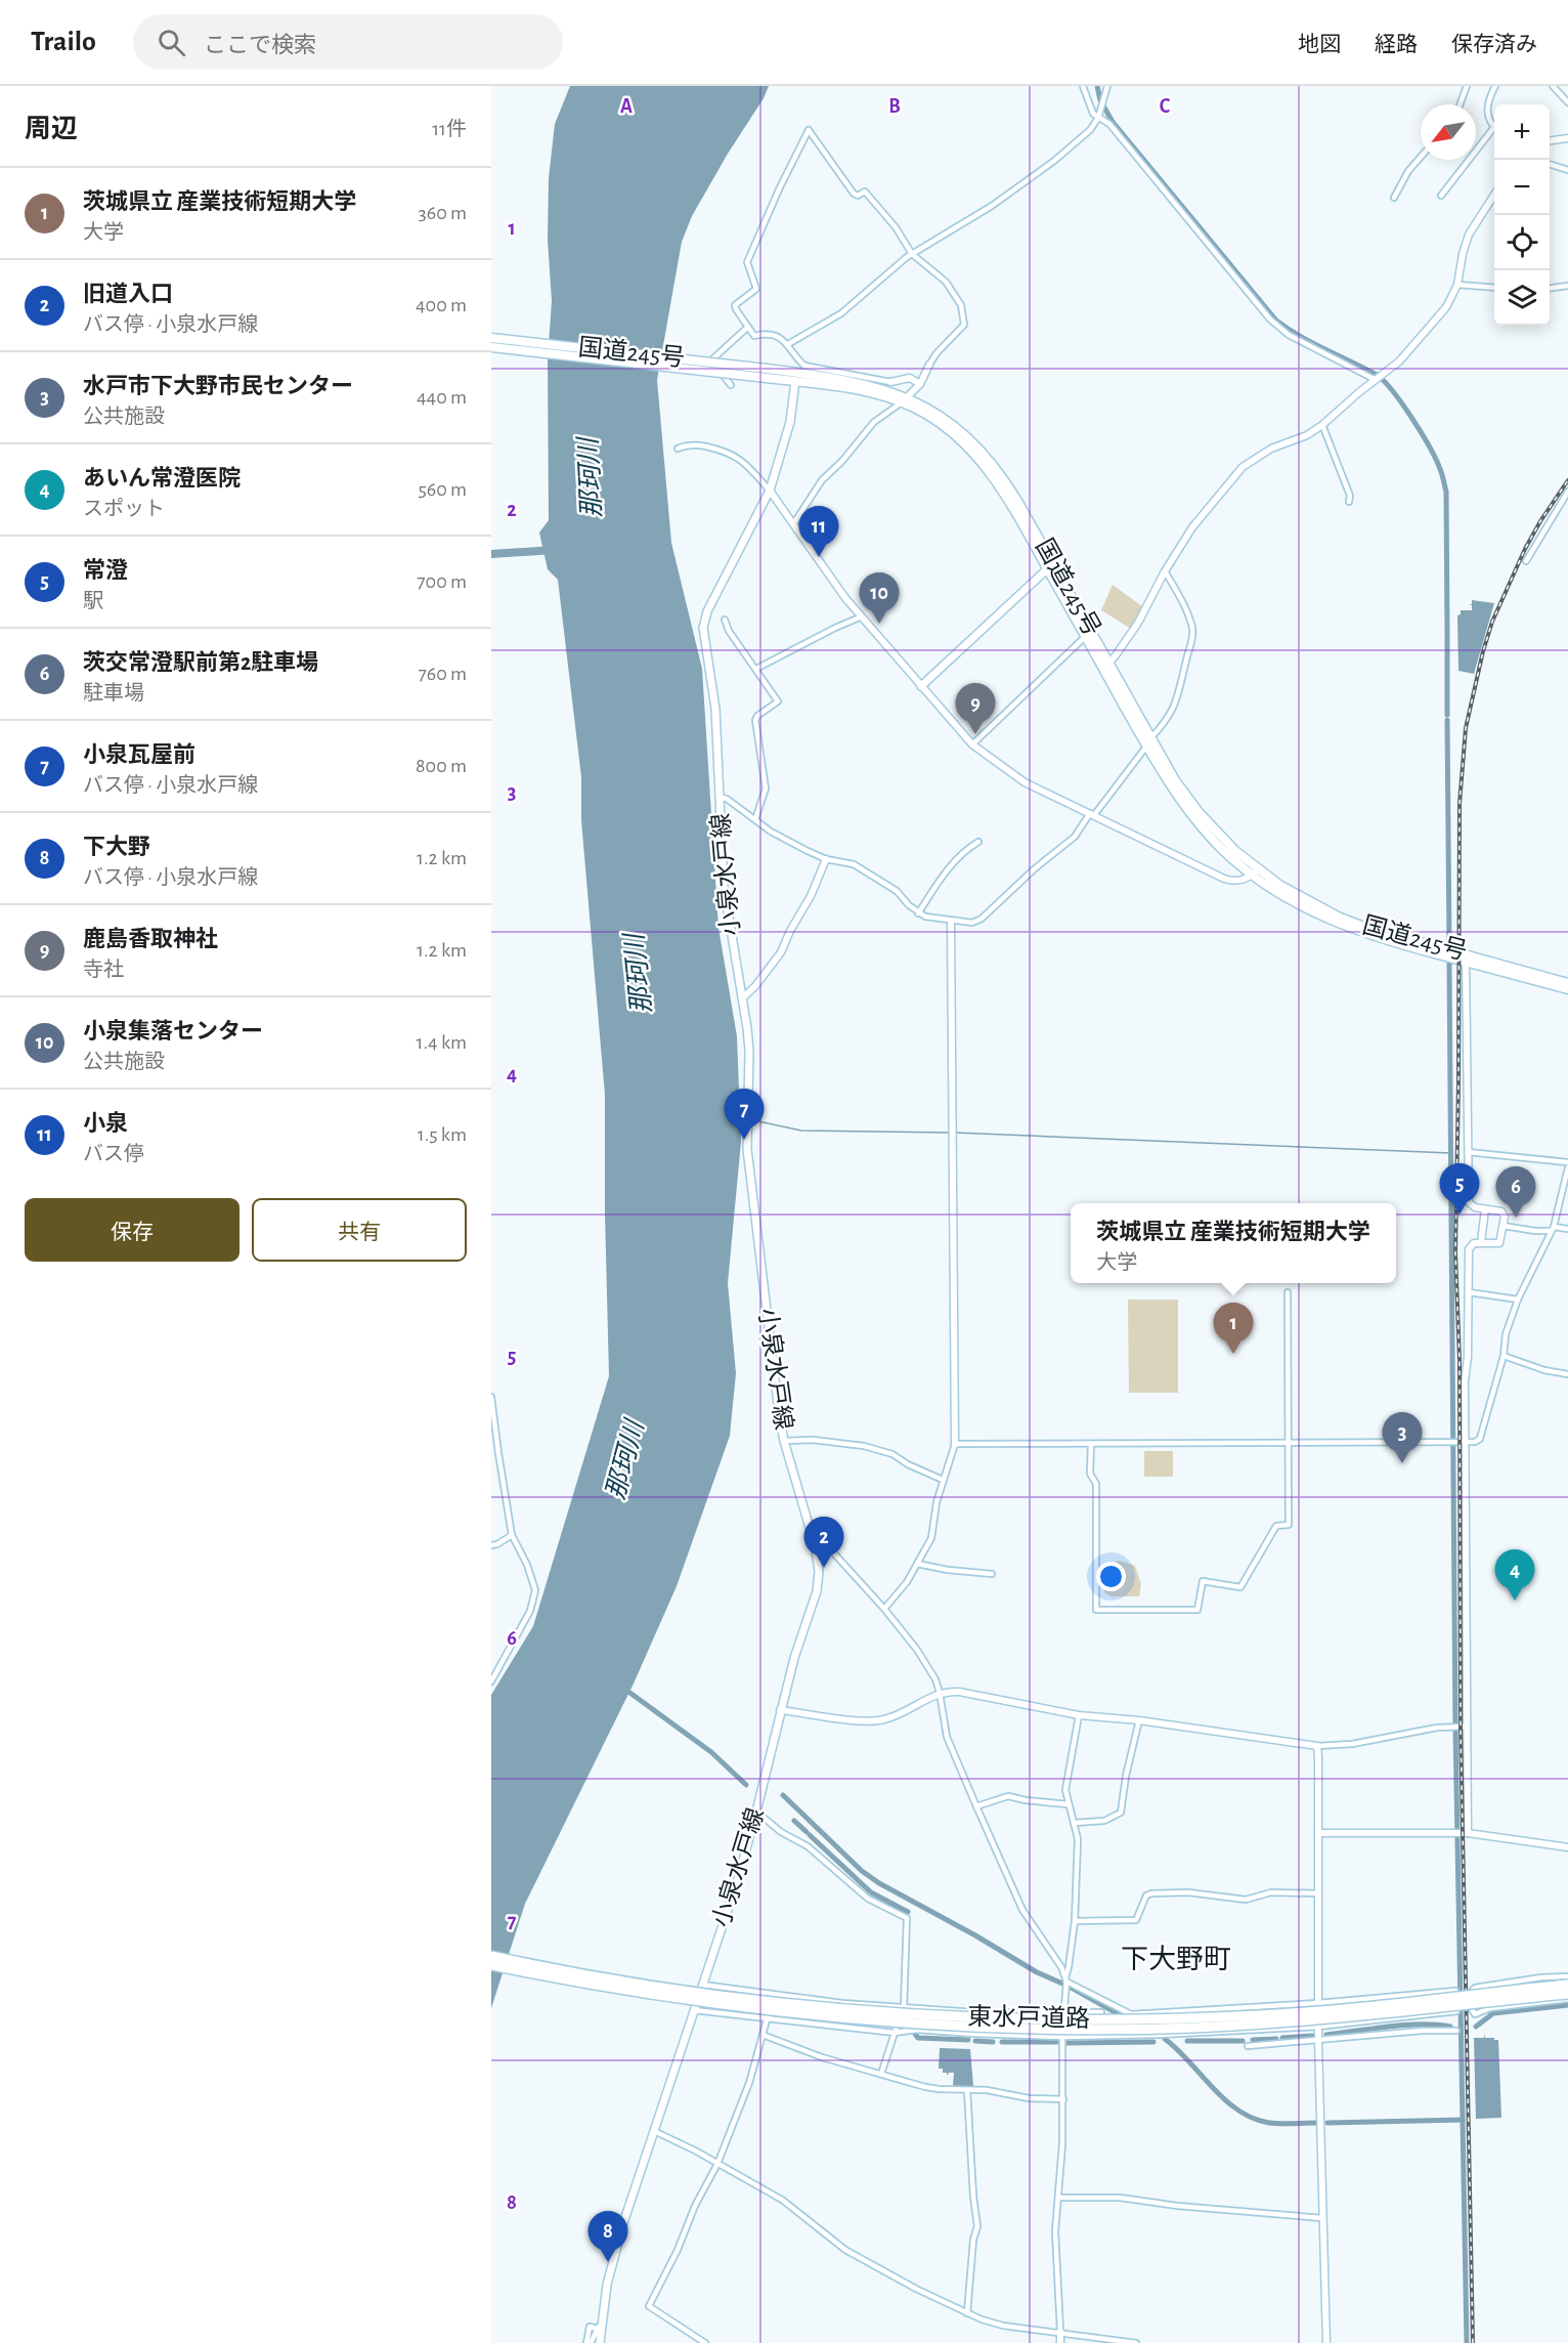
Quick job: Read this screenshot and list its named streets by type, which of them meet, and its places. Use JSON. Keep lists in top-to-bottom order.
{
  "streets": {
    "highway": ["国道245号", "東水戸道路"],
    "main road": ["小泉水戸線"]
  },
  "crossings": [
    ["国道245号", "小泉水戸線"]
  ],
  "districts": ["下大野町"],
  "water": ["那珂川"],
  "north": "bottom left",
  "page": {
    "header": "Trailo",
    "search": "ここで検索",
    "nav": ["地図", "経路", "保存済み"],
    "heading": ["周辺", "11件"],
    "map_buttons": ["+", "−"],
    "list": [
      {
        "mark": "1",
        "name": "茨城県立 産業技術短期大学",
        "note": "大学",
        "value": "360 m"
      },
      {
        "mark": "2",
        "name": "旧道入口",
        "note": "バス停 · 小泉水戸線",
        "value": "400 m"
      },
      {
        "mark": "3",
        "name": "水戸市下大野市民センター",
        "note": "公共施設",
        "value": "440 m"
      },
      {
        "mark": "4",
        "name": "あいん常澄医院",
        "note": "スポット",
        "value": "560 m"
      },
      {
        "mark": "5",
        "name": "常澄",
        "note": "駅",
        "value": "700 m"
      },
      {
        "mark": "6",
        "name": "茨交常澄駅前第2駐車場",
        "note": "駐車場",
        "value": "760 m"
      },
      {
        "mark": "7",
        "name": "小泉瓦屋前",
        "note": "バス停 · 小泉水戸線",
        "value": "800 m"
      },
      {
        "mark": "8",
        "name": "下大野",
        "note": "バス停 · 小泉水戸線",
        "value": "1.2 km"
      },
      {
        "mark": "9",
        "name": "鹿島香取神社",
        "note": "寺社",
        "value": "1.2 km"
      },
      {
        "mark": "10",
        "name": "小泉集落センター",
        "note": "公共施設",
        "value": "1.4 km"
      },
      {
        "mark": "11",
        "name": "小泉",
        "note": "バス停",
        "value": "1.5 km"
      }
    ],
    "pins": [
      "11",
      "10",
      "9",
      "7",
      "5",
      "6",
      "1",
      "3",
      "2",
      "4",
      "8"
    ],
    "buttons": ["保存", "共有"],
    "popup": ["茨城県立 産業技術短期大学", "大学"]
  },
  "grid": {
    "columns": ["A", "B", "C"],
    "rows": [
      "1",
      "2",
      "3",
      "4",
      "5",
      "6",
      "7",
      "8"
    ]
  }
}
